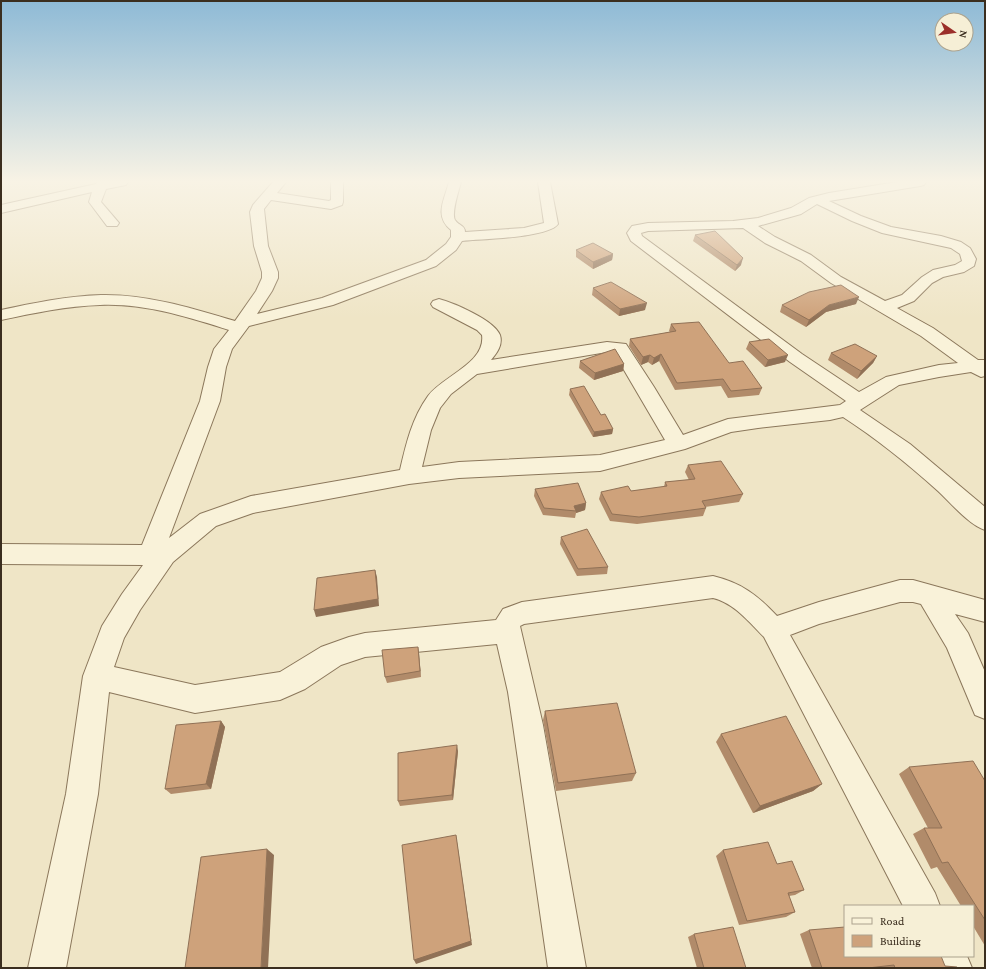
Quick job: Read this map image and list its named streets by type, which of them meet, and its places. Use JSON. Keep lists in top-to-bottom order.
{
  "legend": ["Road", "Building"],
  "north": "right"
}
